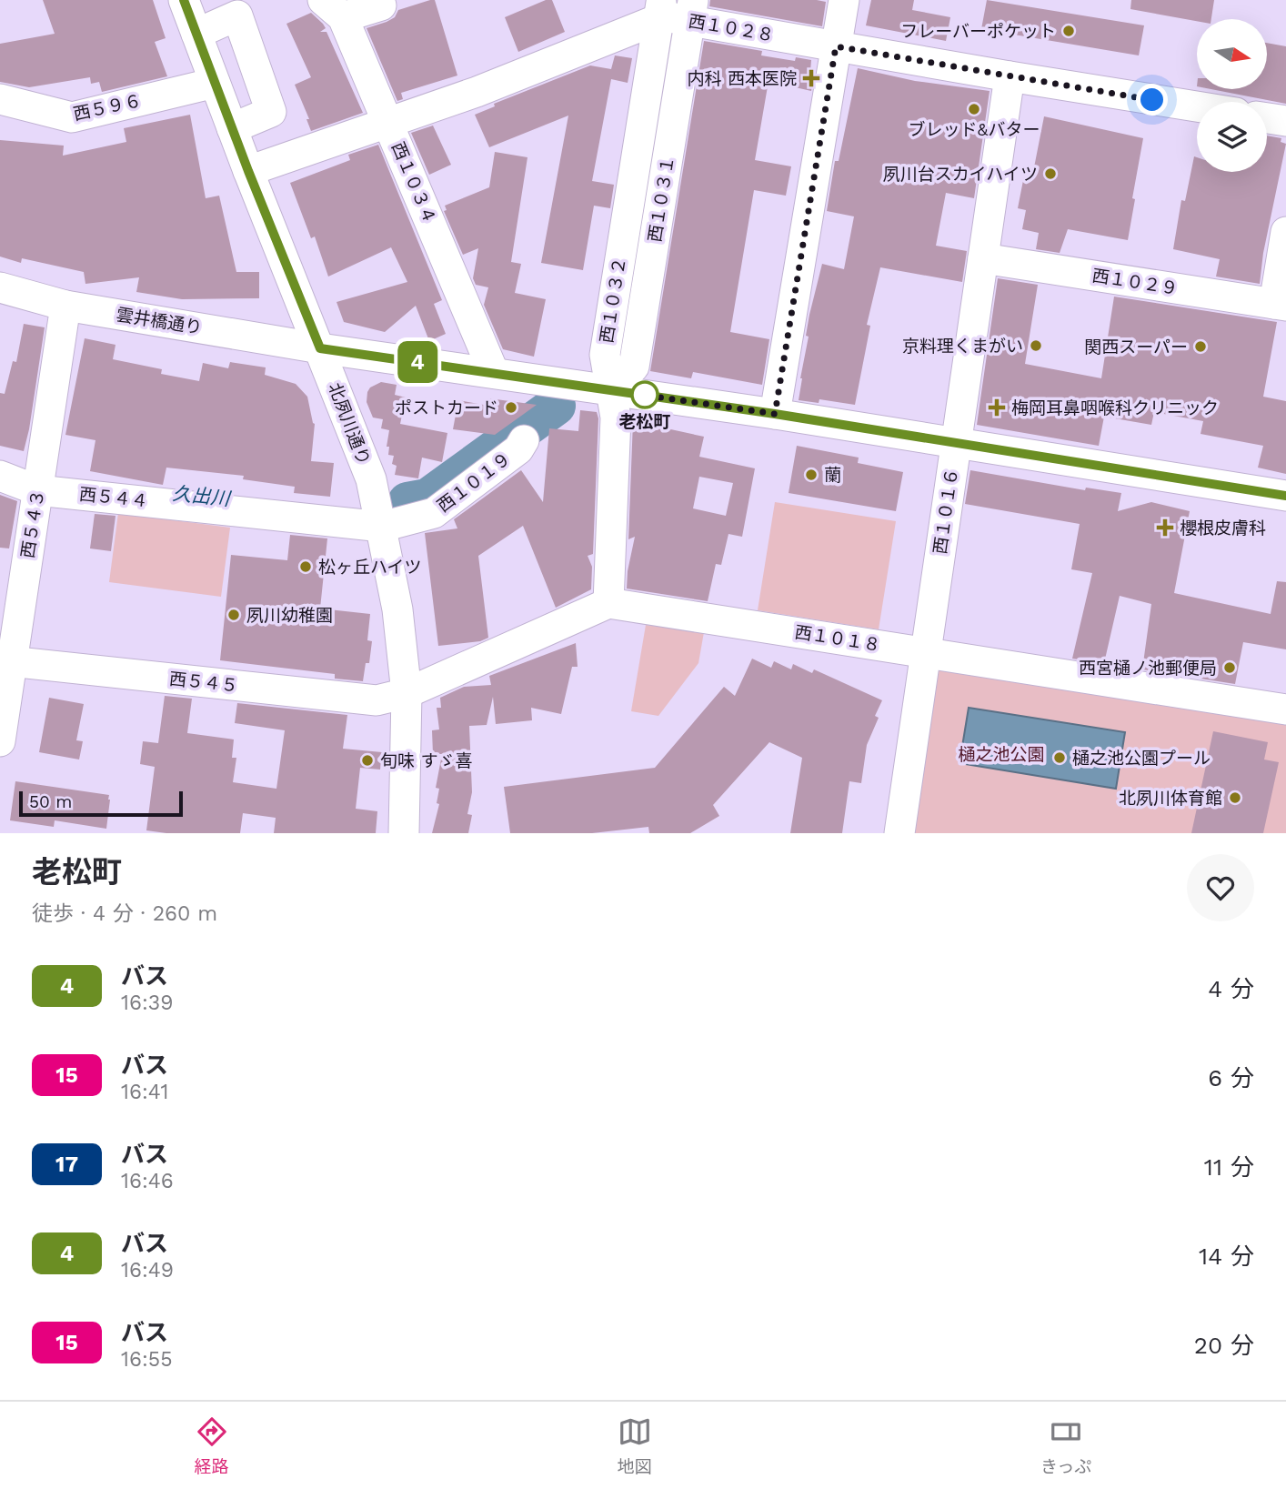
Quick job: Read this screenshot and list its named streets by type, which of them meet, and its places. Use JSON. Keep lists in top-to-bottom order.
{
  "streets": {
    "street": [
      "西１０２８",
      "西５９６",
      "西１０３４",
      "西１０２９",
      "西１０３２",
      "雲井橋通り",
      "北夙川通り",
      "西１０１９",
      "西５４４",
      "西１０１６",
      "西５４３",
      "西１０１８",
      "西５４５"
    ]
  },
  "crossings": [
    ["西１０２８", "西１０３２"],
    ["西１０２８", "西１０１６"],
    ["西５９６", "北夙川通り"],
    ["西１０３４", "雲井橋通り"],
    ["西１０２９", "西１０１６"],
    ["西１０３２", "雲井橋通り"],
    ["西１０３２", "西１０１８"],
    ["雲井橋通り", "北夙川通り"],
    ["雲井橋通り", "西１０１６"],
    ["雲井橋通り", "西５４３"],
    ["北夙川通り", "西１０１９"],
    ["北夙川通り", "西５４４"],
    ["北夙川通り", "西５４５"],
    ["西１０１９", "西５４４"],
    ["西５４４", "西５４３"],
    ["西１０１６", "西１０１８"],
    ["西５４３", "西５４５"]
  ],
  "water": ["久出川"],
  "parks": ["樋之池公園"],
  "places": {
    "other": [
      "フレーバーポケット",
      "ブレッド&バター",
      "夙川台スカイハイツ",
      "京料理くまがい",
      "関西スーパー",
      "老松町",
      "ポストカード",
      "蘭",
      "松ヶ丘ハイツ",
      "夙川幼稚園",
      "西宮樋ノ池郵便局",
      "樋之池公園プール",
      "旬味 すゞ喜",
      "北夙川体育館"
    ],
    "health": ["内科 西本医院", "梅岡耳鼻咽喉科クリニック", "櫻根皮膚科"]
  },
  "lines": ["bus line 4"],
  "scale_bar": "50 m",
  "north": "right",
  "page": {
    "on_map": "4",
    "scale": "50 m",
    "heading": ["老松町", "徒歩 · 4 分 · 260 m"],
    "list": [
      {
        "mark": "4",
        "name": "バス",
        "note": "16:39",
        "value": "4 分"
      },
      {
        "mark": "15",
        "name": "バス",
        "note": "16:41",
        "value": "6 分"
      },
      {
        "mark": "17",
        "name": "バス",
        "note": "16:46",
        "value": "11 分"
      },
      {
        "mark": "4",
        "name": "バス",
        "note": "16:49",
        "value": "14 分"
      },
      {
        "mark": "15",
        "name": "バス",
        "note": "16:55",
        "value": "20 分"
      }
    ],
    "tabs": ["経路", "地図", "きっぷ"]
  }
}
